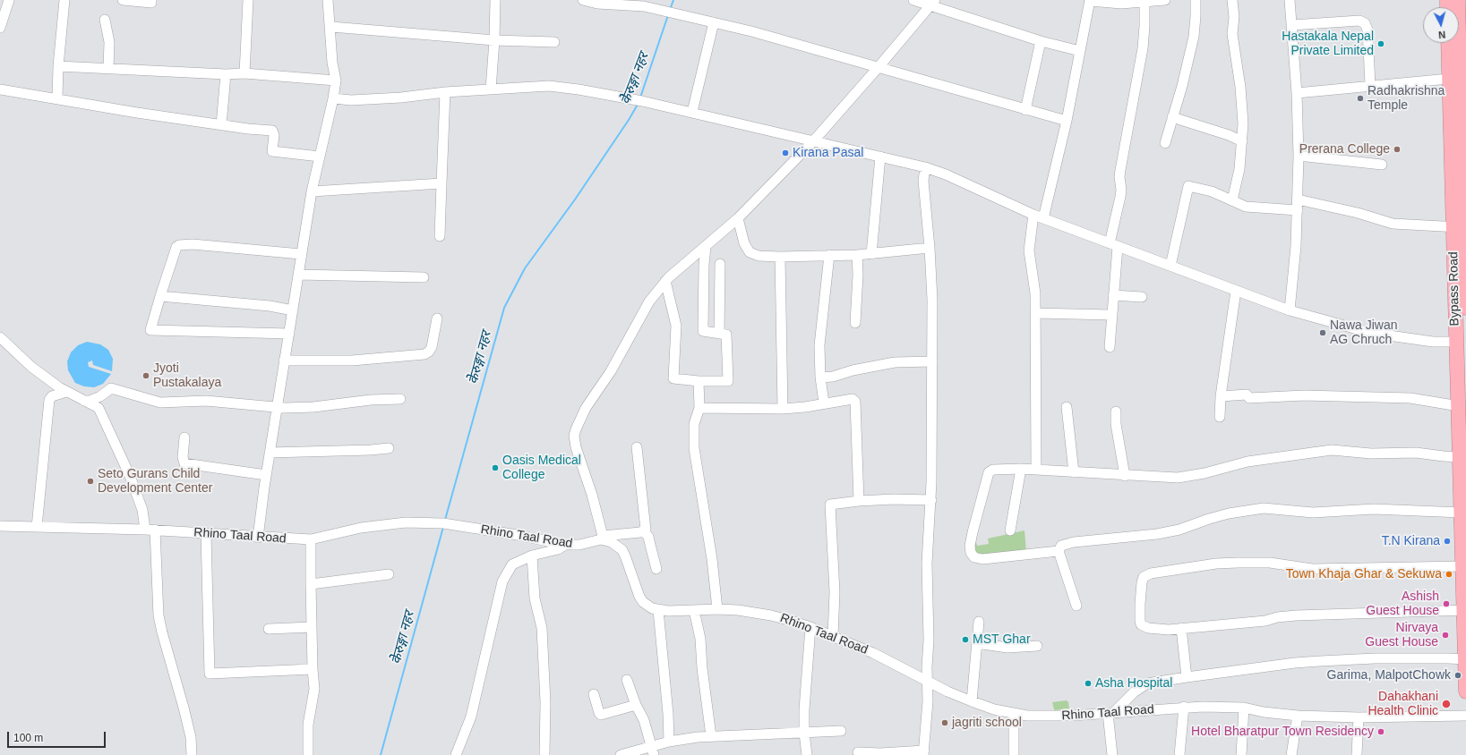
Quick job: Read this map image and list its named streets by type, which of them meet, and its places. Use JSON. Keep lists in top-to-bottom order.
{
  "streets": {
    "highway": ["Bypass Road"],
    "street": ["Rhino Taal Road"]
  },
  "water": ["केेरुङ्गा नहर"],
  "places": [
    "Hastakala Nepal Private Limited",
    "Radhakrishna Temple",
    "Prerana College",
    "Kirana Pasal",
    "Nawa Jiwan AG Chruch",
    "Jyoti Pustakalaya",
    "Oasis Medical College",
    "Seto Gurans Child Development Center",
    "T.N Kirana",
    "Town Khaja Ghar & Sekuwa",
    "Ashish Guest House",
    "Nirvaya Guest House",
    "MST Ghar",
    "Garima, MalpotChowk",
    "Asha Hospital",
    "Dahakhani Health Clinic",
    "jagriti school",
    "Hotel Bharatpur Town Residency"
  ],
  "scale_bar": "100 m",
  "north": "bottom"
}
